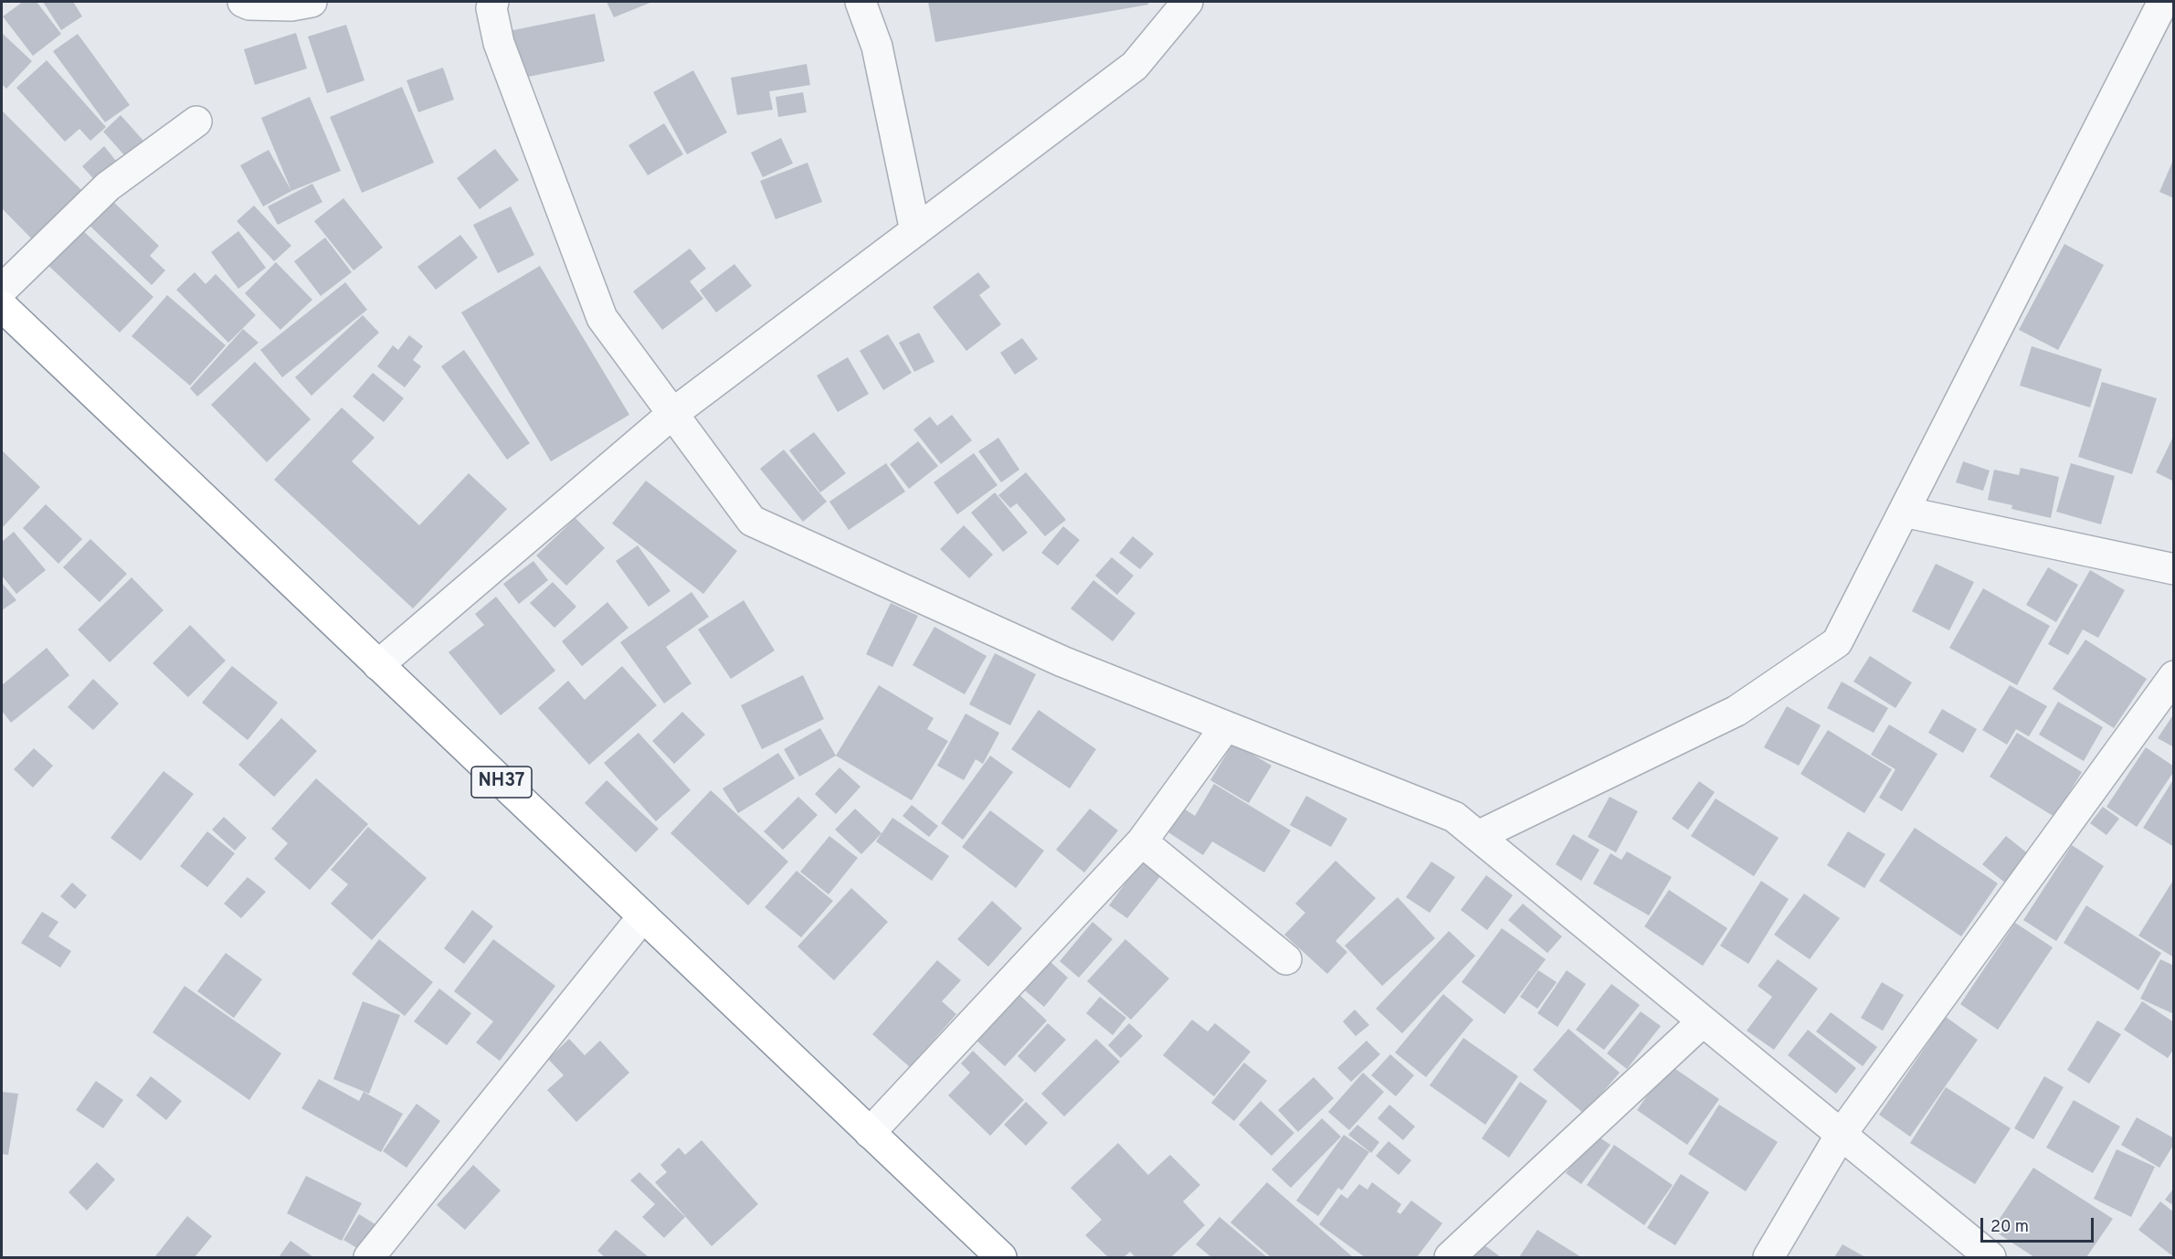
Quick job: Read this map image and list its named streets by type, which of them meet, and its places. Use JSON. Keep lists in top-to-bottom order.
{
  "streets": {
    "highway": ["NH37"]
  },
  "scale_bar": "20 m"
}
